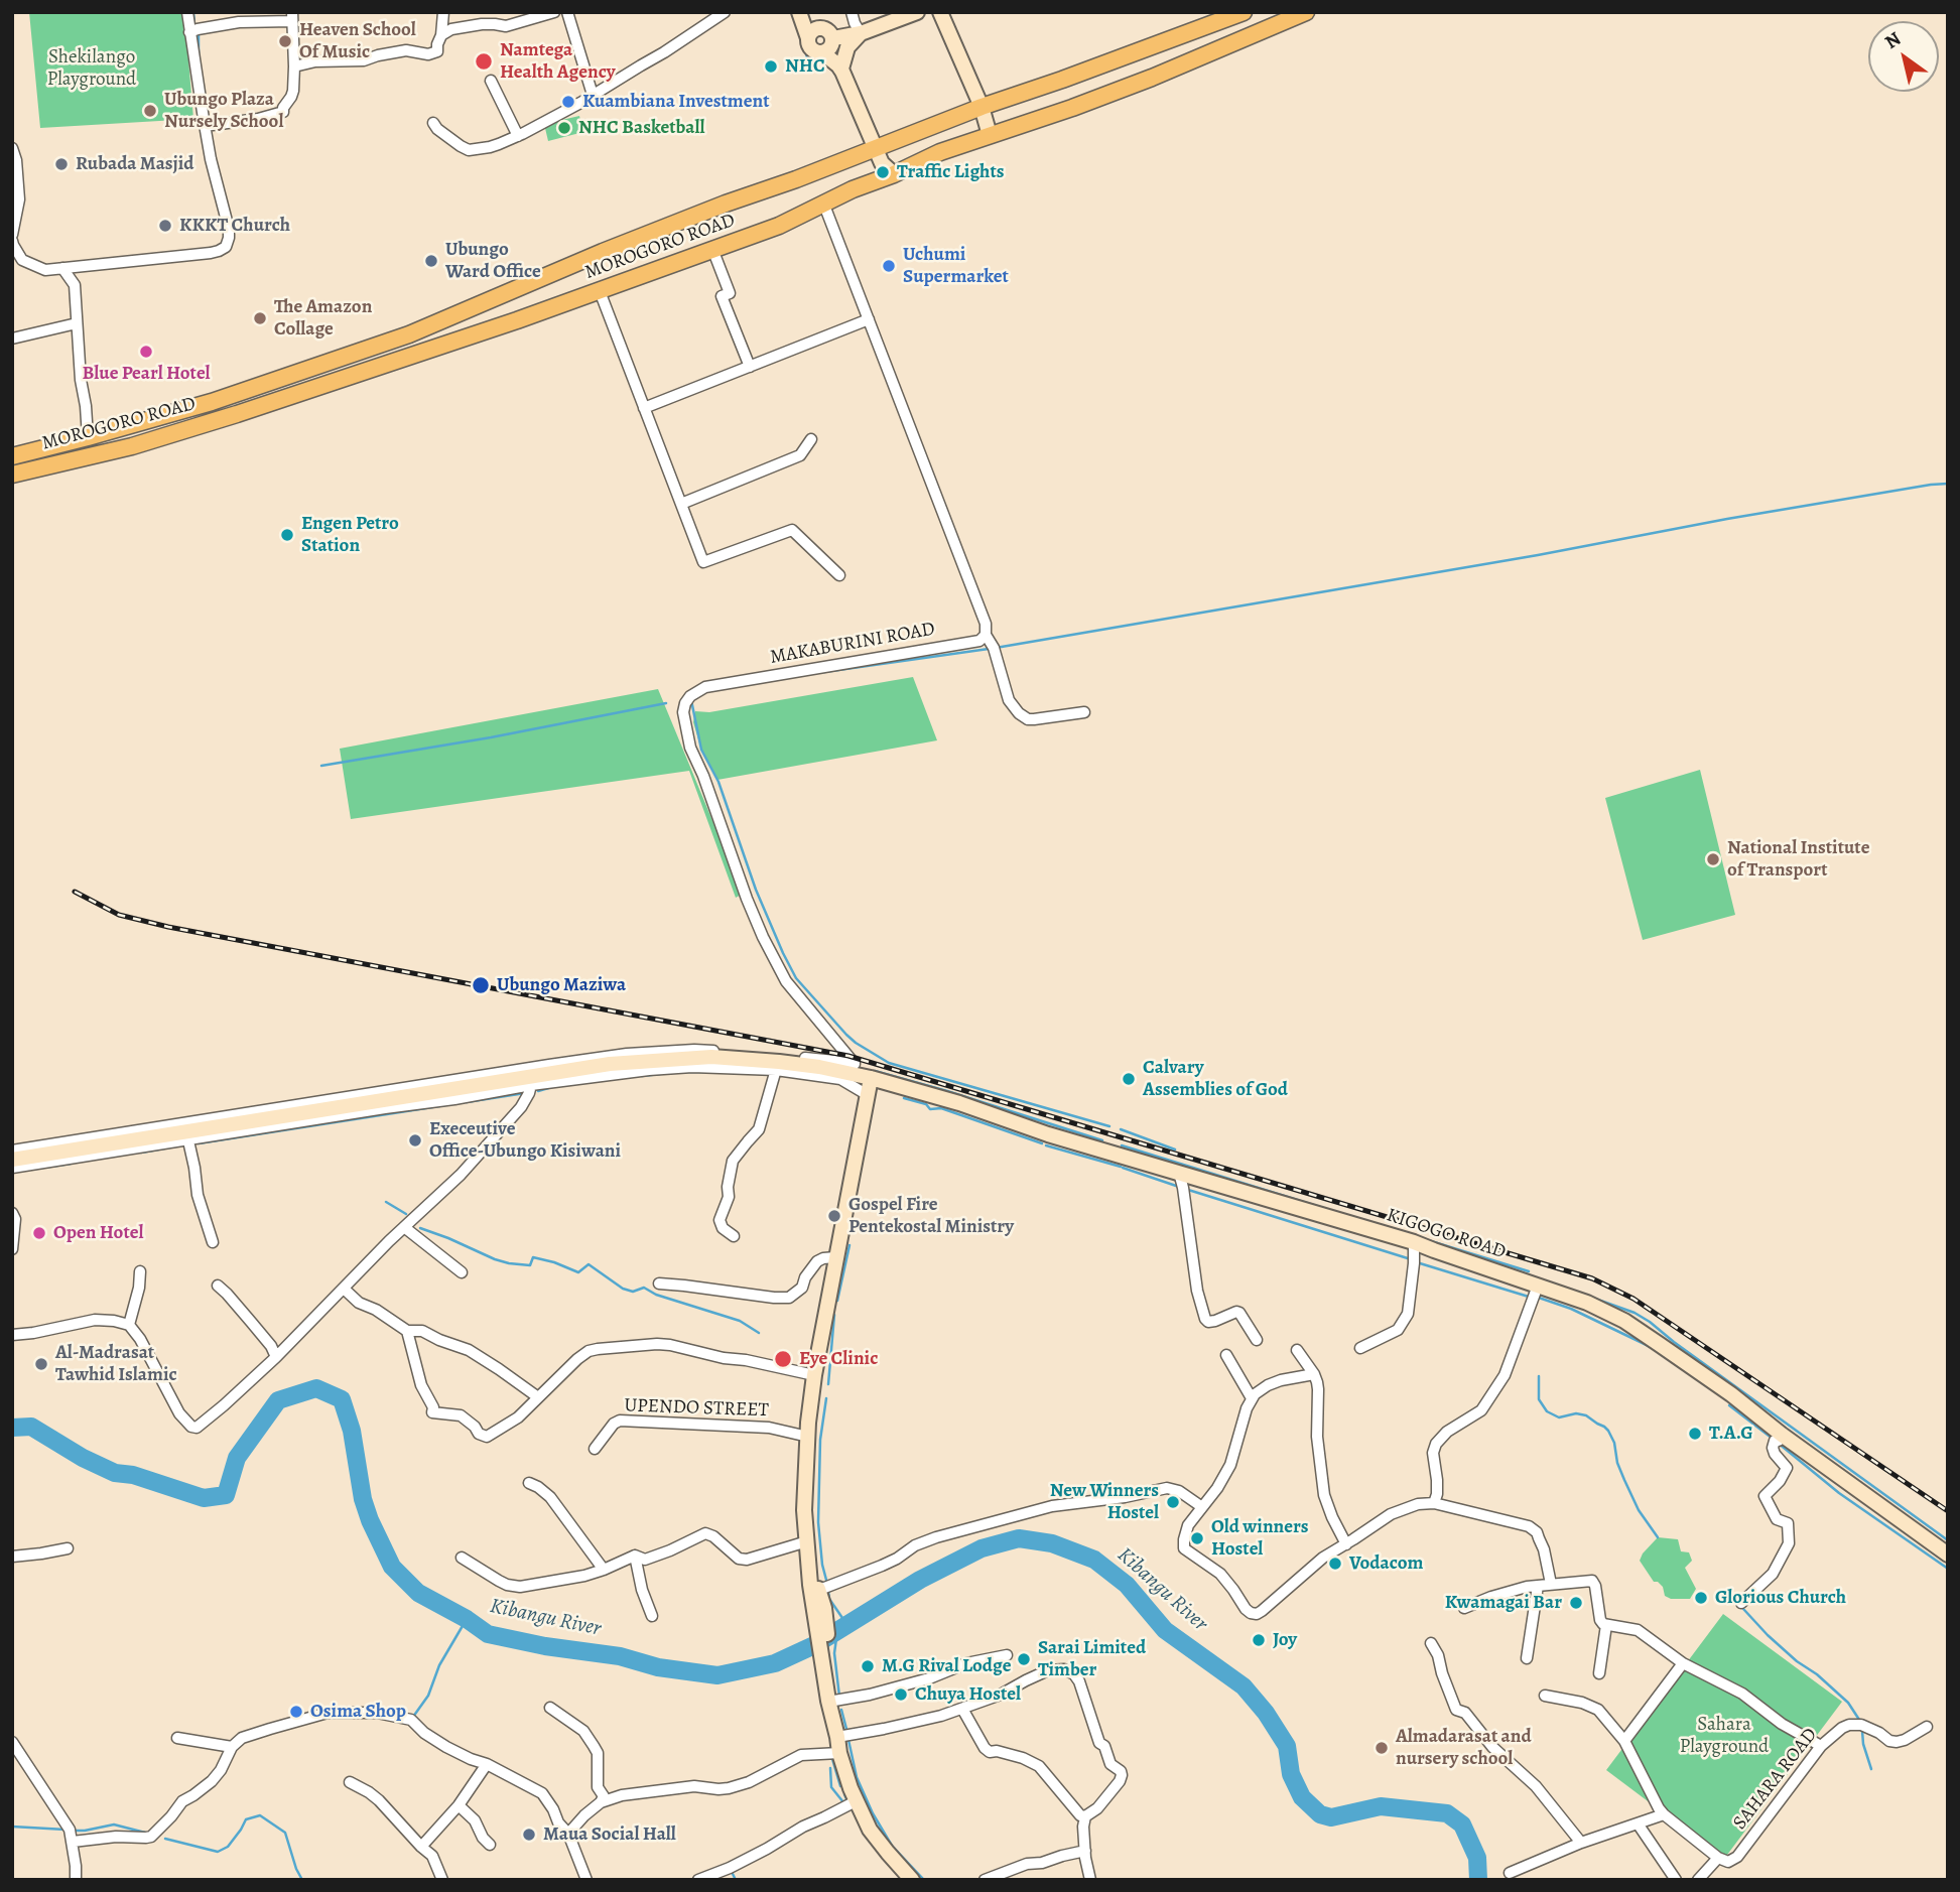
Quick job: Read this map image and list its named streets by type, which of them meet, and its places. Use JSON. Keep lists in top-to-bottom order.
{
  "streets": {
    "highway": ["MOROGORO ROAD"],
    "main road": ["KIGOGO ROAD"],
    "street": ["MAKABURINI ROAD", "UPENDO STREET", "SAHARA ROAD"]
  },
  "crossings": [
    ["MAKABURINI ROAD", "KIGOGO ROAD"]
  ],
  "water": ["Kibangu River"],
  "parks": ["Shekilango Playground", "Sahara Playground"],
  "places": [
    "Heaven School Of Music",
    "Namtega Health Agency",
    "NHC",
    "Kuambiana Investment",
    "Ubungo Plaza Nursely School",
    "NHC Basketball",
    "Rubada Masjid",
    "Traffic Lights",
    "KKKT Church",
    "Ubungo Ward Office",
    "Uchumi Supermarket",
    "The Amazon Collage",
    "Blue Pearl Hotel",
    "Engen Petro Station",
    "National Institute of Transport",
    "Ubungo Maziwa",
    "Calvary Assemblies of God",
    "Execeutive Office-Ubungo Kisiwani",
    "Gospel Fire Pentekostal Ministry",
    "Open Hotel",
    "Eye Clinic",
    "Al-Madrasat Tawhid Islamic",
    "T.A.G",
    "New Winners Hostel",
    "Old winners Hostel",
    "Vodacom",
    "Glorious Church",
    "Kwamagai Bar",
    "Joy",
    "Sarai Limited Timber",
    "M.G Rival Lodge",
    "Chuya Hostel",
    "Osima Shop",
    "Almadarasat and nursery school",
    "Maua Social Hall"
  ],
  "north": "top left"
}
